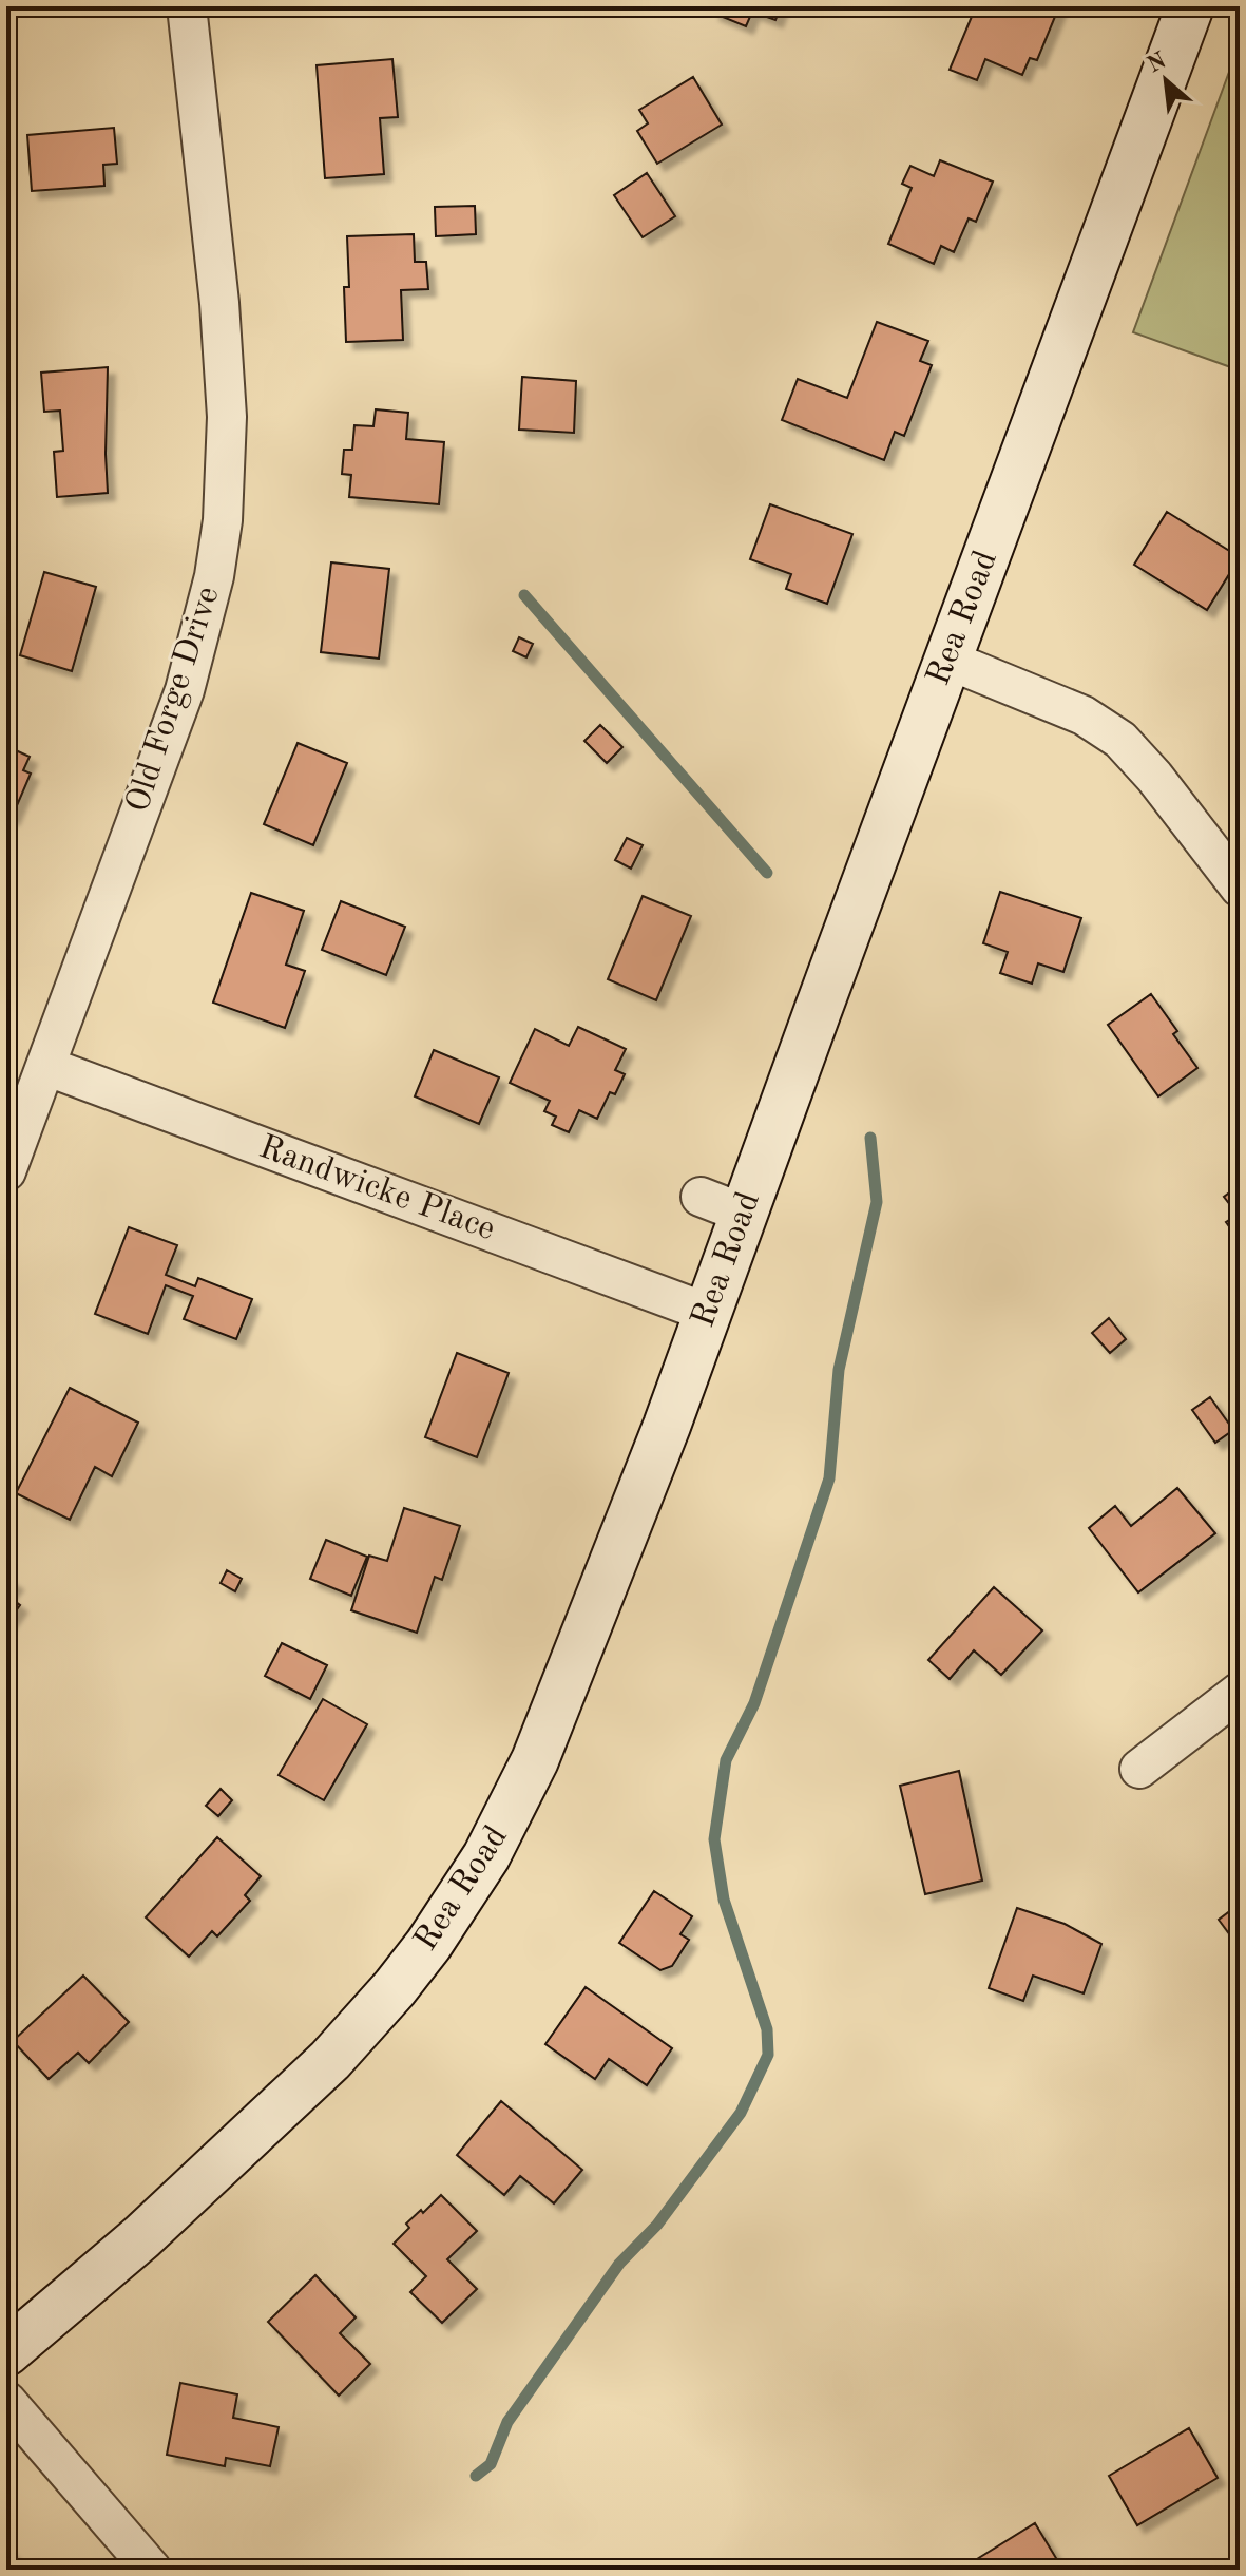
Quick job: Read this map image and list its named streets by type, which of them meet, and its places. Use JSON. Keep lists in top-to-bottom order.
{
  "streets": {
    "main road": ["Rea Road"],
    "street": ["Old Forge Drive", "Randwicke Place"]
  },
  "crossings": [
    ["Rea Road", "Randwicke Place"],
    ["Old Forge Drive", "Randwicke Place"]
  ],
  "north": "top left"
}
